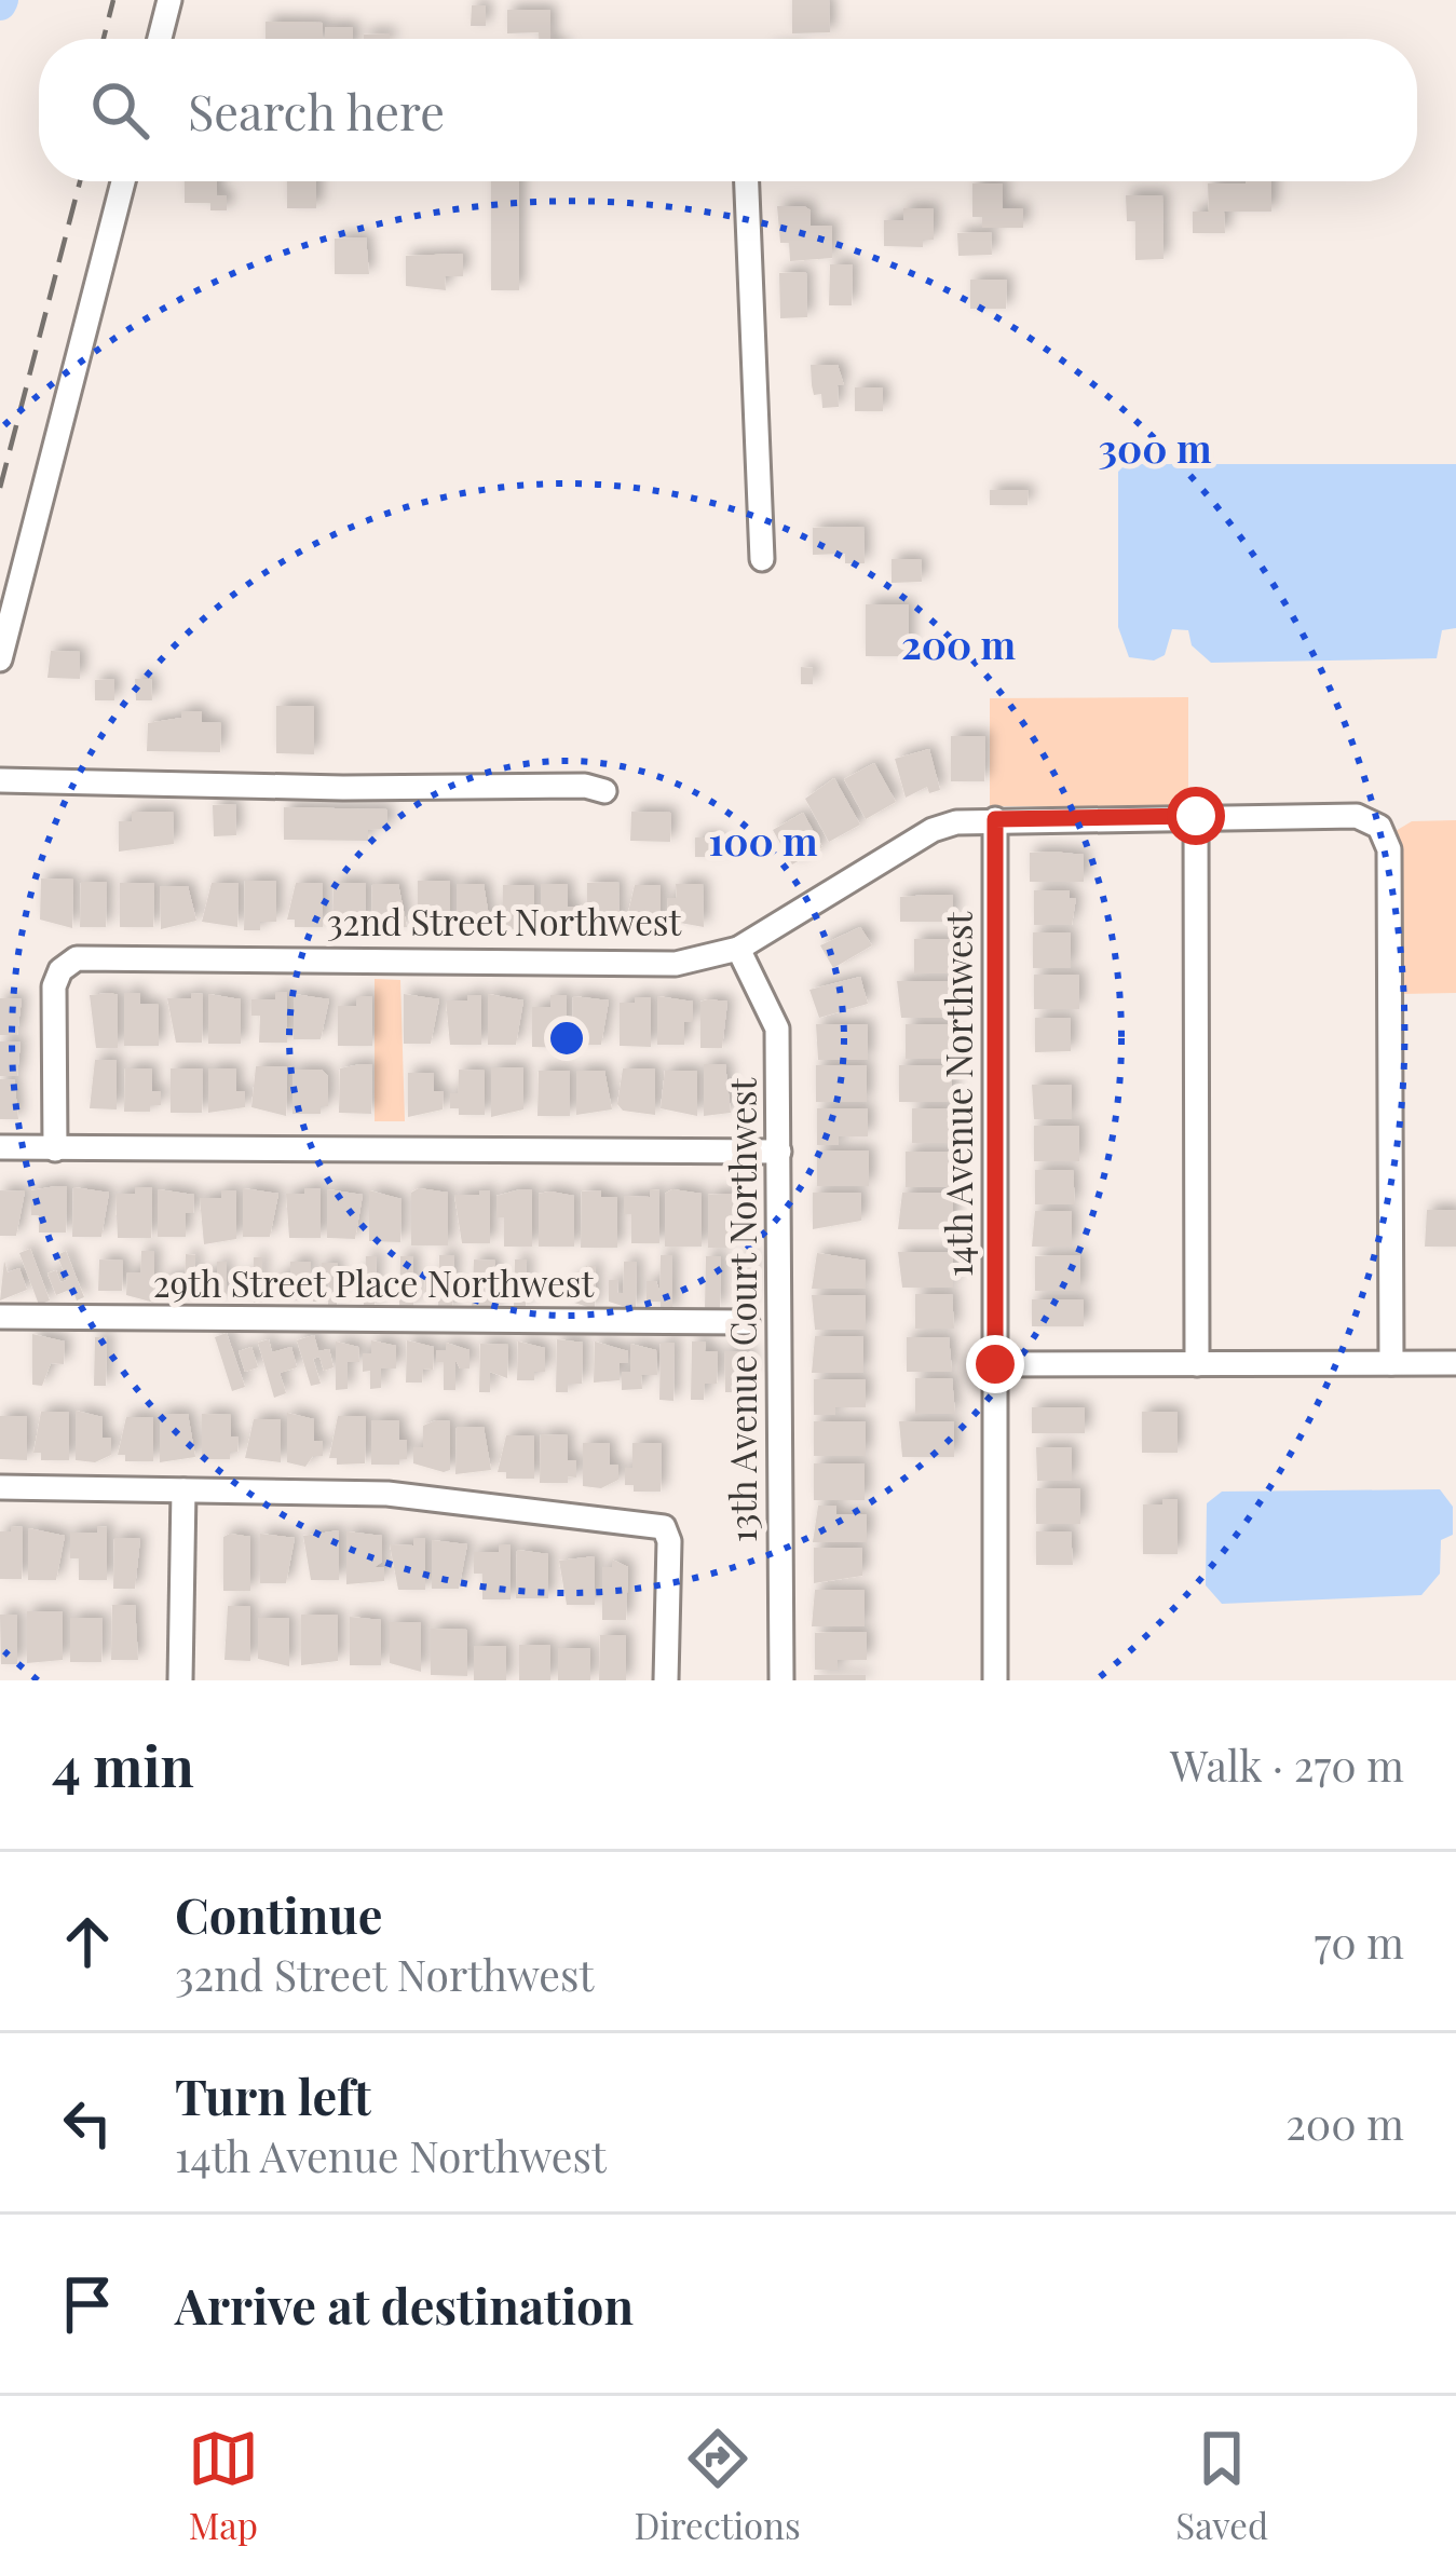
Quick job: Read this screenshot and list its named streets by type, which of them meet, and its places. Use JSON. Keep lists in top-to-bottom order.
{
  "streets": {
    "street": [
      "32nd Street Northwest",
      "14th Avenue Northwest",
      "29th Street Place Northwest",
      "13th Avenue Court Northwest"
    ]
  },
  "crossings": [
    ["32nd Street Northwest", "14th Avenue Northwest"],
    ["32nd Street Northwest", "13th Avenue Court Northwest"]
  ],
  "page": {
    "search": "Search here",
    "heading": ["4 min", "Walk · 270 m"],
    "list": [
      ["Continue", "32nd Street Northwest", "70 m"],
      ["Turn left", "14th Avenue Northwest", "200 m"],
      "Arrive at destination"
    ],
    "nav": ["Map", "Directions", "Saved"]
  },
  "rings": ["300 m", "200 m", "100 m"]
}
